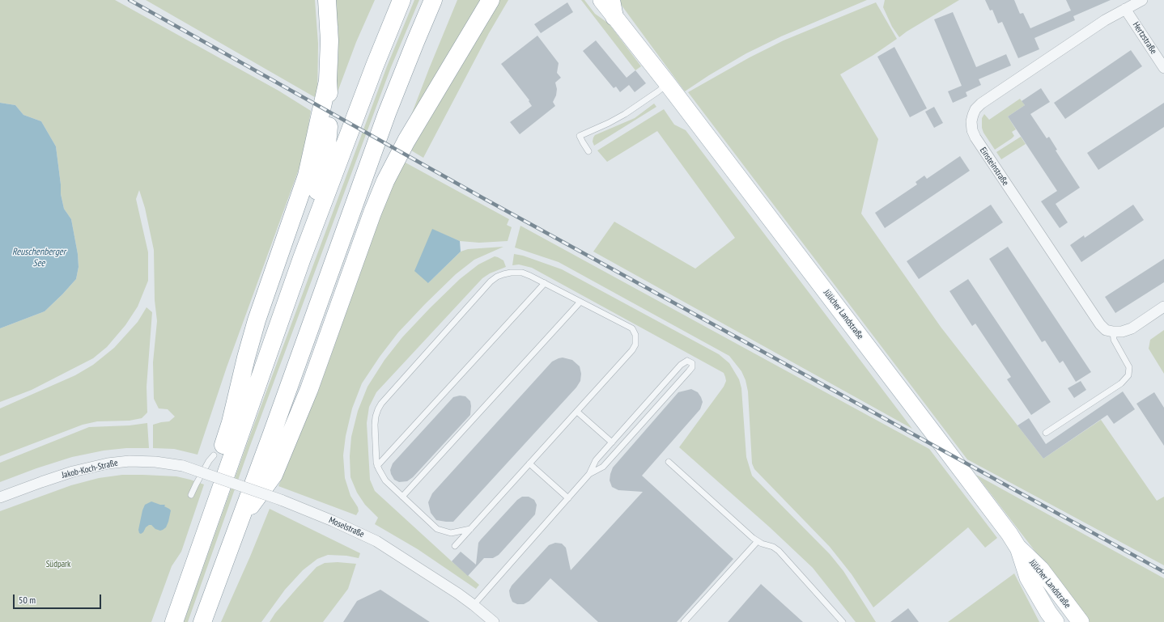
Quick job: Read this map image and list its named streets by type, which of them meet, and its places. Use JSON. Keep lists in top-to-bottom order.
{
  "streets": {
    "main road": ["Jülicher Landstraße"],
    "street": [
      "Hertzstraße",
      "Einsteinstraße",
      "Jakob-Koch-Straße",
      "Moselstraße"
    ]
  },
  "crossings": [
    ["Hertzstraße", "Einsteinstraße"],
    ["Jakob-Koch-Straße", "Moselstraße"]
  ],
  "water": ["Reuschenberger See"],
  "parks": ["Südpark"],
  "scale_bar": "50 m"
}
